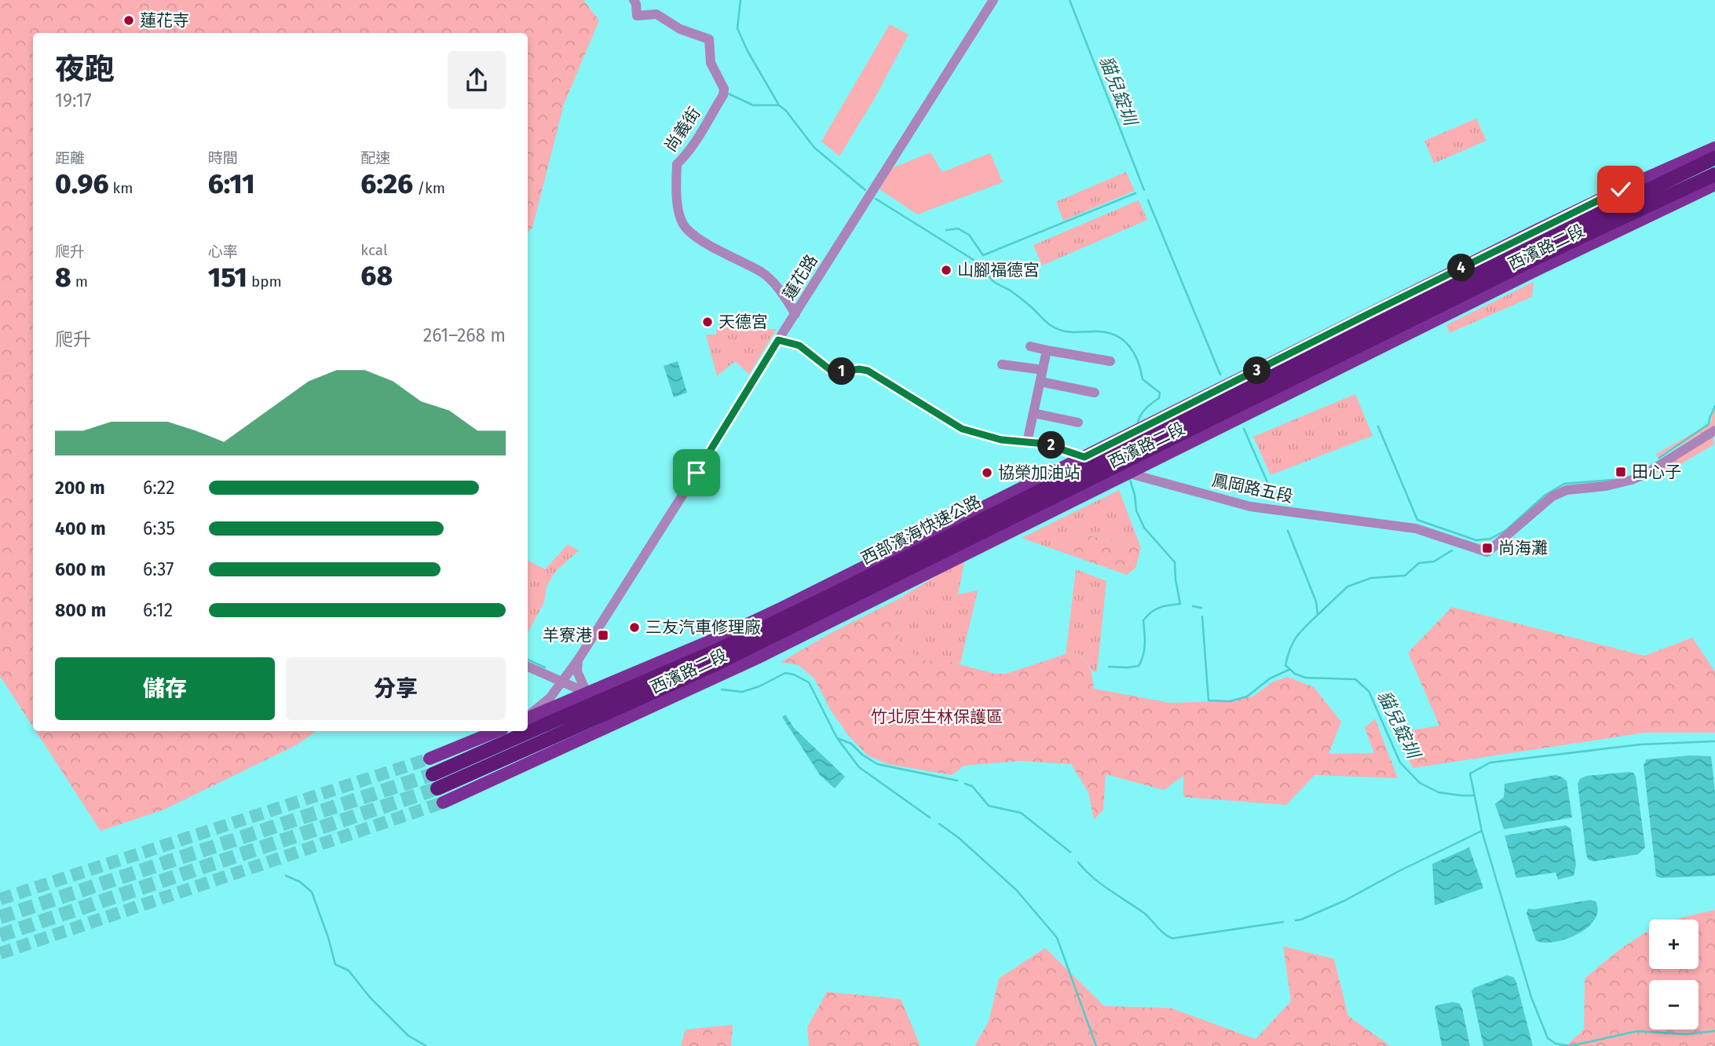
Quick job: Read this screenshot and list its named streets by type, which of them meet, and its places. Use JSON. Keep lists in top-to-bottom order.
{
  "streets": {
    "highway": ["西部濱海快速公路"],
    "main road": ["西濱路二段"],
    "street": ["尚義街", "蓮花路", "鳳岡路五段"]
  },
  "crossings": [
    ["尚義街", "蓮花路"],
    ["西濱路二段", "鳳岡路五段"],
    ["西濱路二段", "西部濱海快速公路"],
    ["蓮花路", "鳳岡路五段"],
    ["鳳岡路五段", "西部濱海快速公路"]
  ],
  "water": ["貓兒錠圳"],
  "parks": ["竹北原生林保護區"],
  "places": {
    "other": [
      "蓮花寺",
      "山腳福德宮",
      "天德宮",
      "協榮加油站",
      "三友汽車修理廠"
    ],
    "transit": ["田心子", "尚海灘", "羊寮港"]
  },
  "page": {
    "heading": ["夜跑", "19:17"],
    "stats": [
      ["距離", "0.96 km"],
      ["時間", "6:11"],
      ["配速", "6:26 /km"],
      ["爬升", "8 m"],
      ["心率", "151 bpm"],
      ["kcal", "68"]
    ],
    "pins": [
      "4",
      "3",
      "1",
      "2"
    ],
    "chart": ["爬升", "261–268 m"],
    "list": [
      {
        "name": "200 m",
        "note": "6:22"
      },
      {
        "name": "400 m",
        "note": "6:35"
      },
      {
        "name": "600 m",
        "note": "6:37"
      },
      {
        "name": "800 m",
        "note": "6:12"
      }
    ],
    "buttons": ["儲存", "分享"],
    "map_buttons": ["+", "−"]
  }
}
